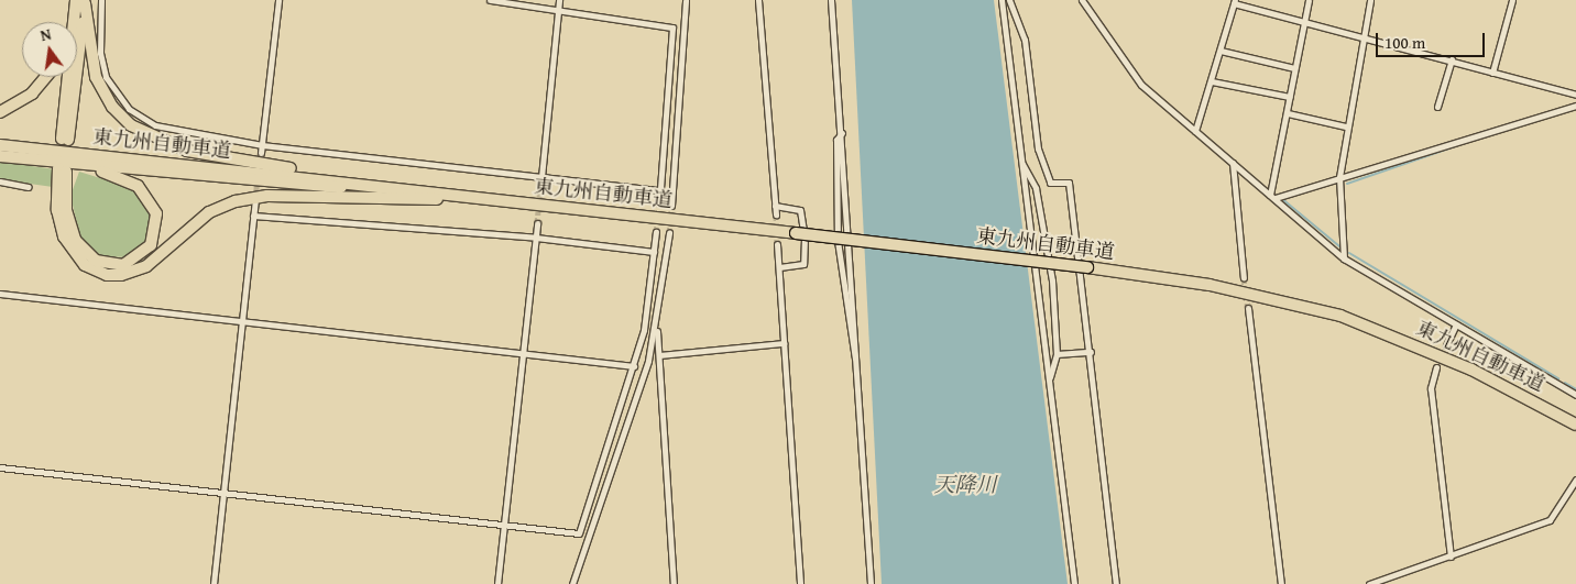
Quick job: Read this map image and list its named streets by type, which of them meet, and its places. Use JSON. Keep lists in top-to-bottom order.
{
  "streets": {
    "highway": ["東九州自動車道"]
  },
  "water": ["天降川"],
  "scale_bar": "100 m",
  "north": "top"
}
